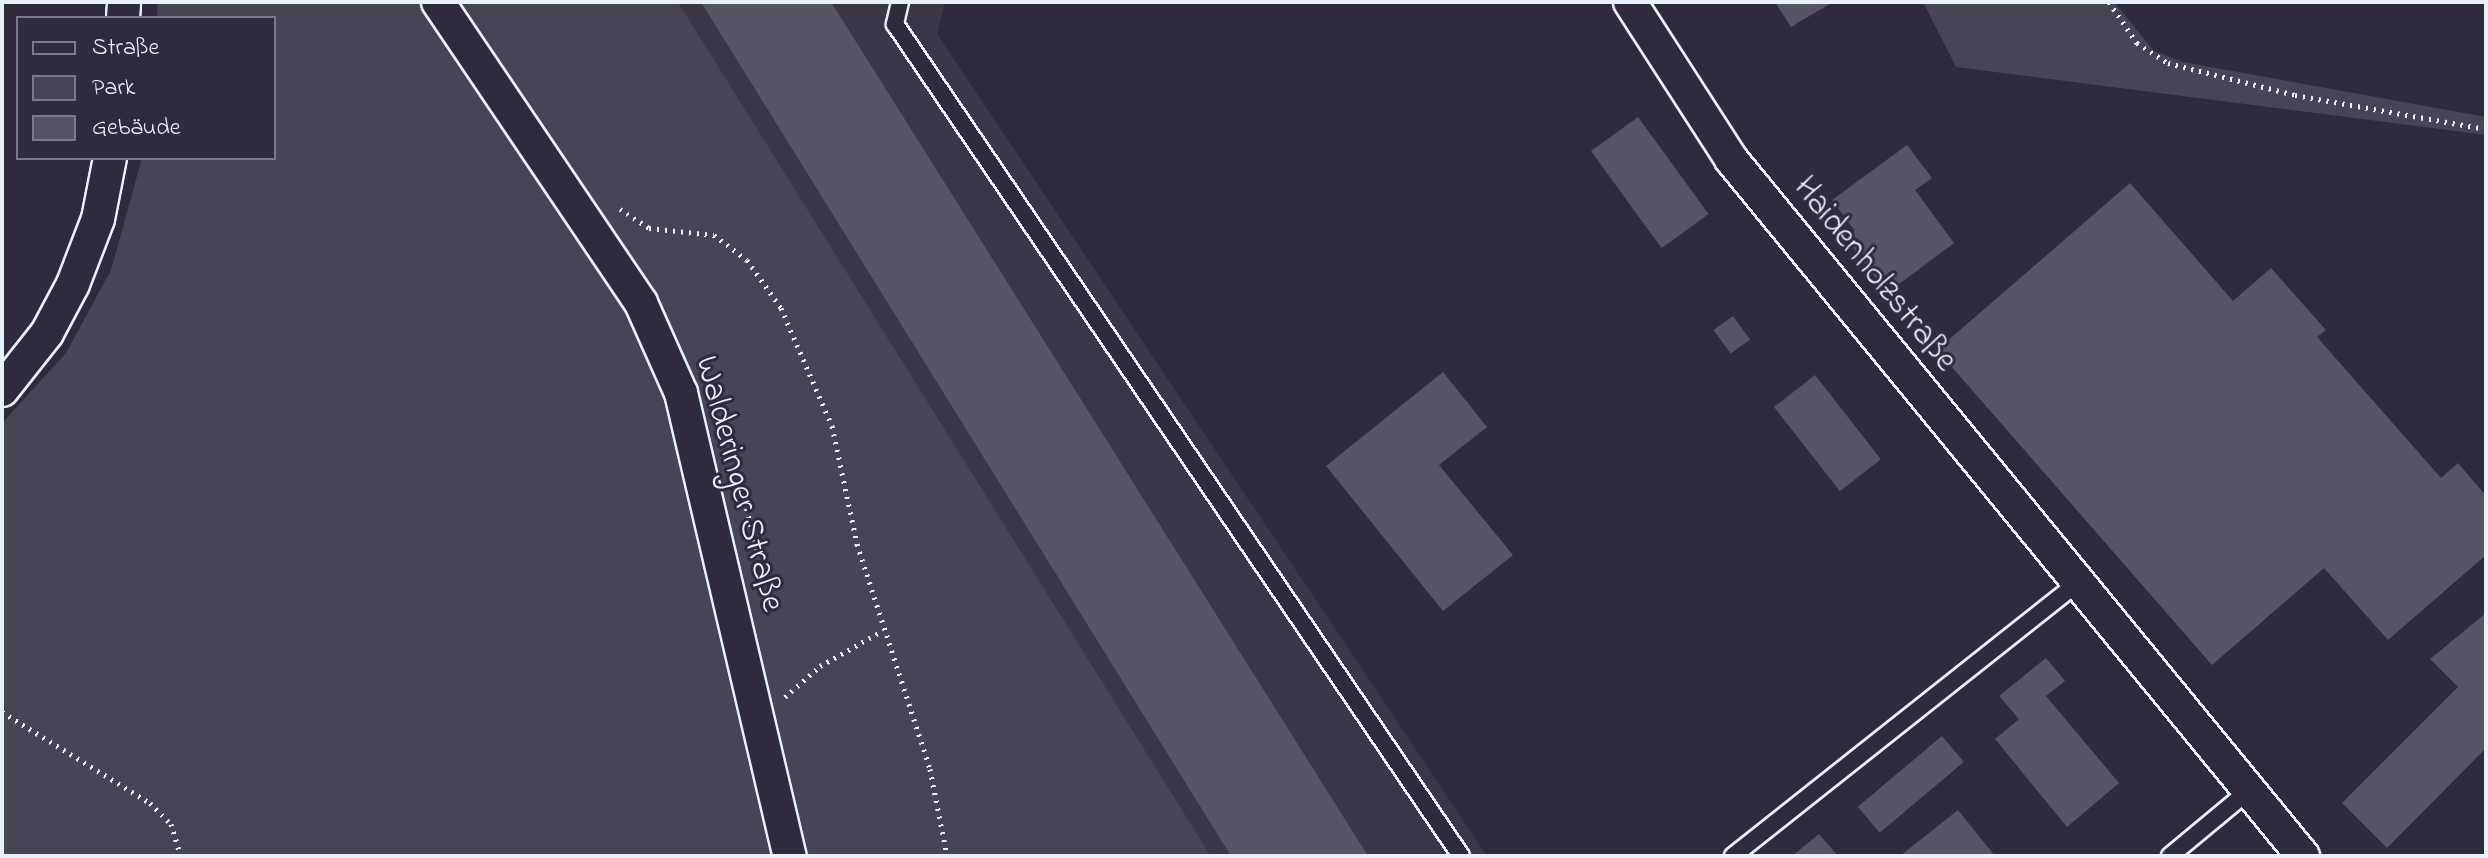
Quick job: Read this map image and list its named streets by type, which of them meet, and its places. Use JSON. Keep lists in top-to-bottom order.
{
  "streets": {
    "street": ["Haidenholzstraße", "Walderinger Straße"]
  },
  "legend": ["Straße", "Park", "Gebäude"]
}
